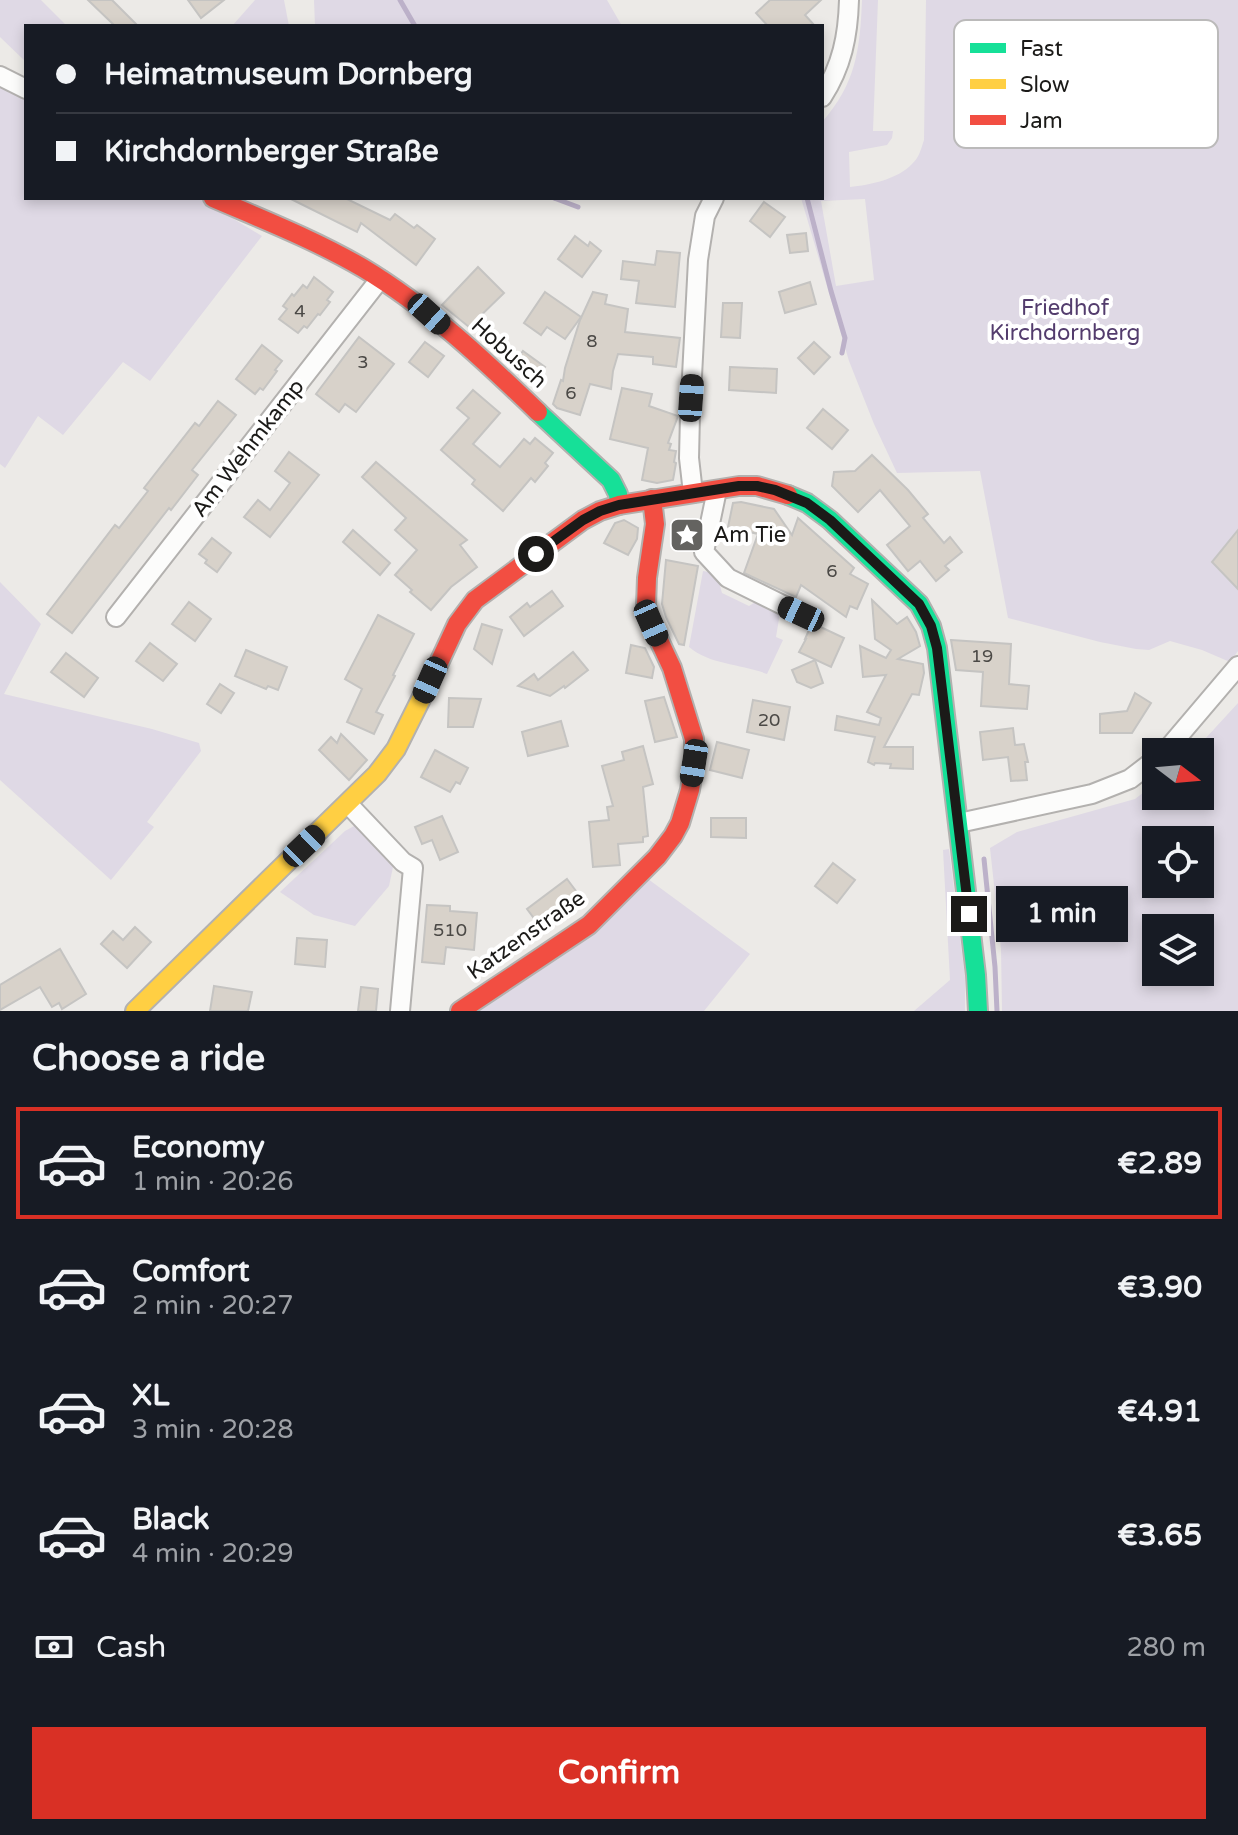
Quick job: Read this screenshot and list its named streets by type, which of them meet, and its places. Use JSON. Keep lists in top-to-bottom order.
{
  "streets": {
    "street": ["Hobusch", "Am Wehmkamp", "Katzenstraße"]
  },
  "crossings": [
    ["Hobusch", "Am Wehmkamp"]
  ],
  "parks": ["Friedhof Kirchdornberg"],
  "places": {
    "place": ["Am Tie"]
  },
  "house_numbers": [
    "4",
    "8",
    "3",
    "6",
    "6",
    "19",
    "20",
    "510"
  ],
  "legend": ["Fast", "Slow", "Jam"],
  "north": "right",
  "page": {
    "banner": ["Heimatmuseum Dornberg", "Kirchdornberger Straße"],
    "bubble": "1 min",
    "heading": "Choose a ride",
    "list": [
      {
        "name": "Economy",
        "note": "1 min · 20:26",
        "value": "€2.89"
      },
      {
        "name": "Comfort",
        "note": "2 min · 20:27",
        "value": "€3.90"
      },
      {
        "name": "XL",
        "note": "3 min · 20:28",
        "value": "€4.91"
      },
      {
        "name": "Black",
        "note": "4 min · 20:29",
        "value": "€3.65"
      }
    ],
    "pay": ["Cash", "280 m"],
    "buttons": "Confirm"
  }
}
